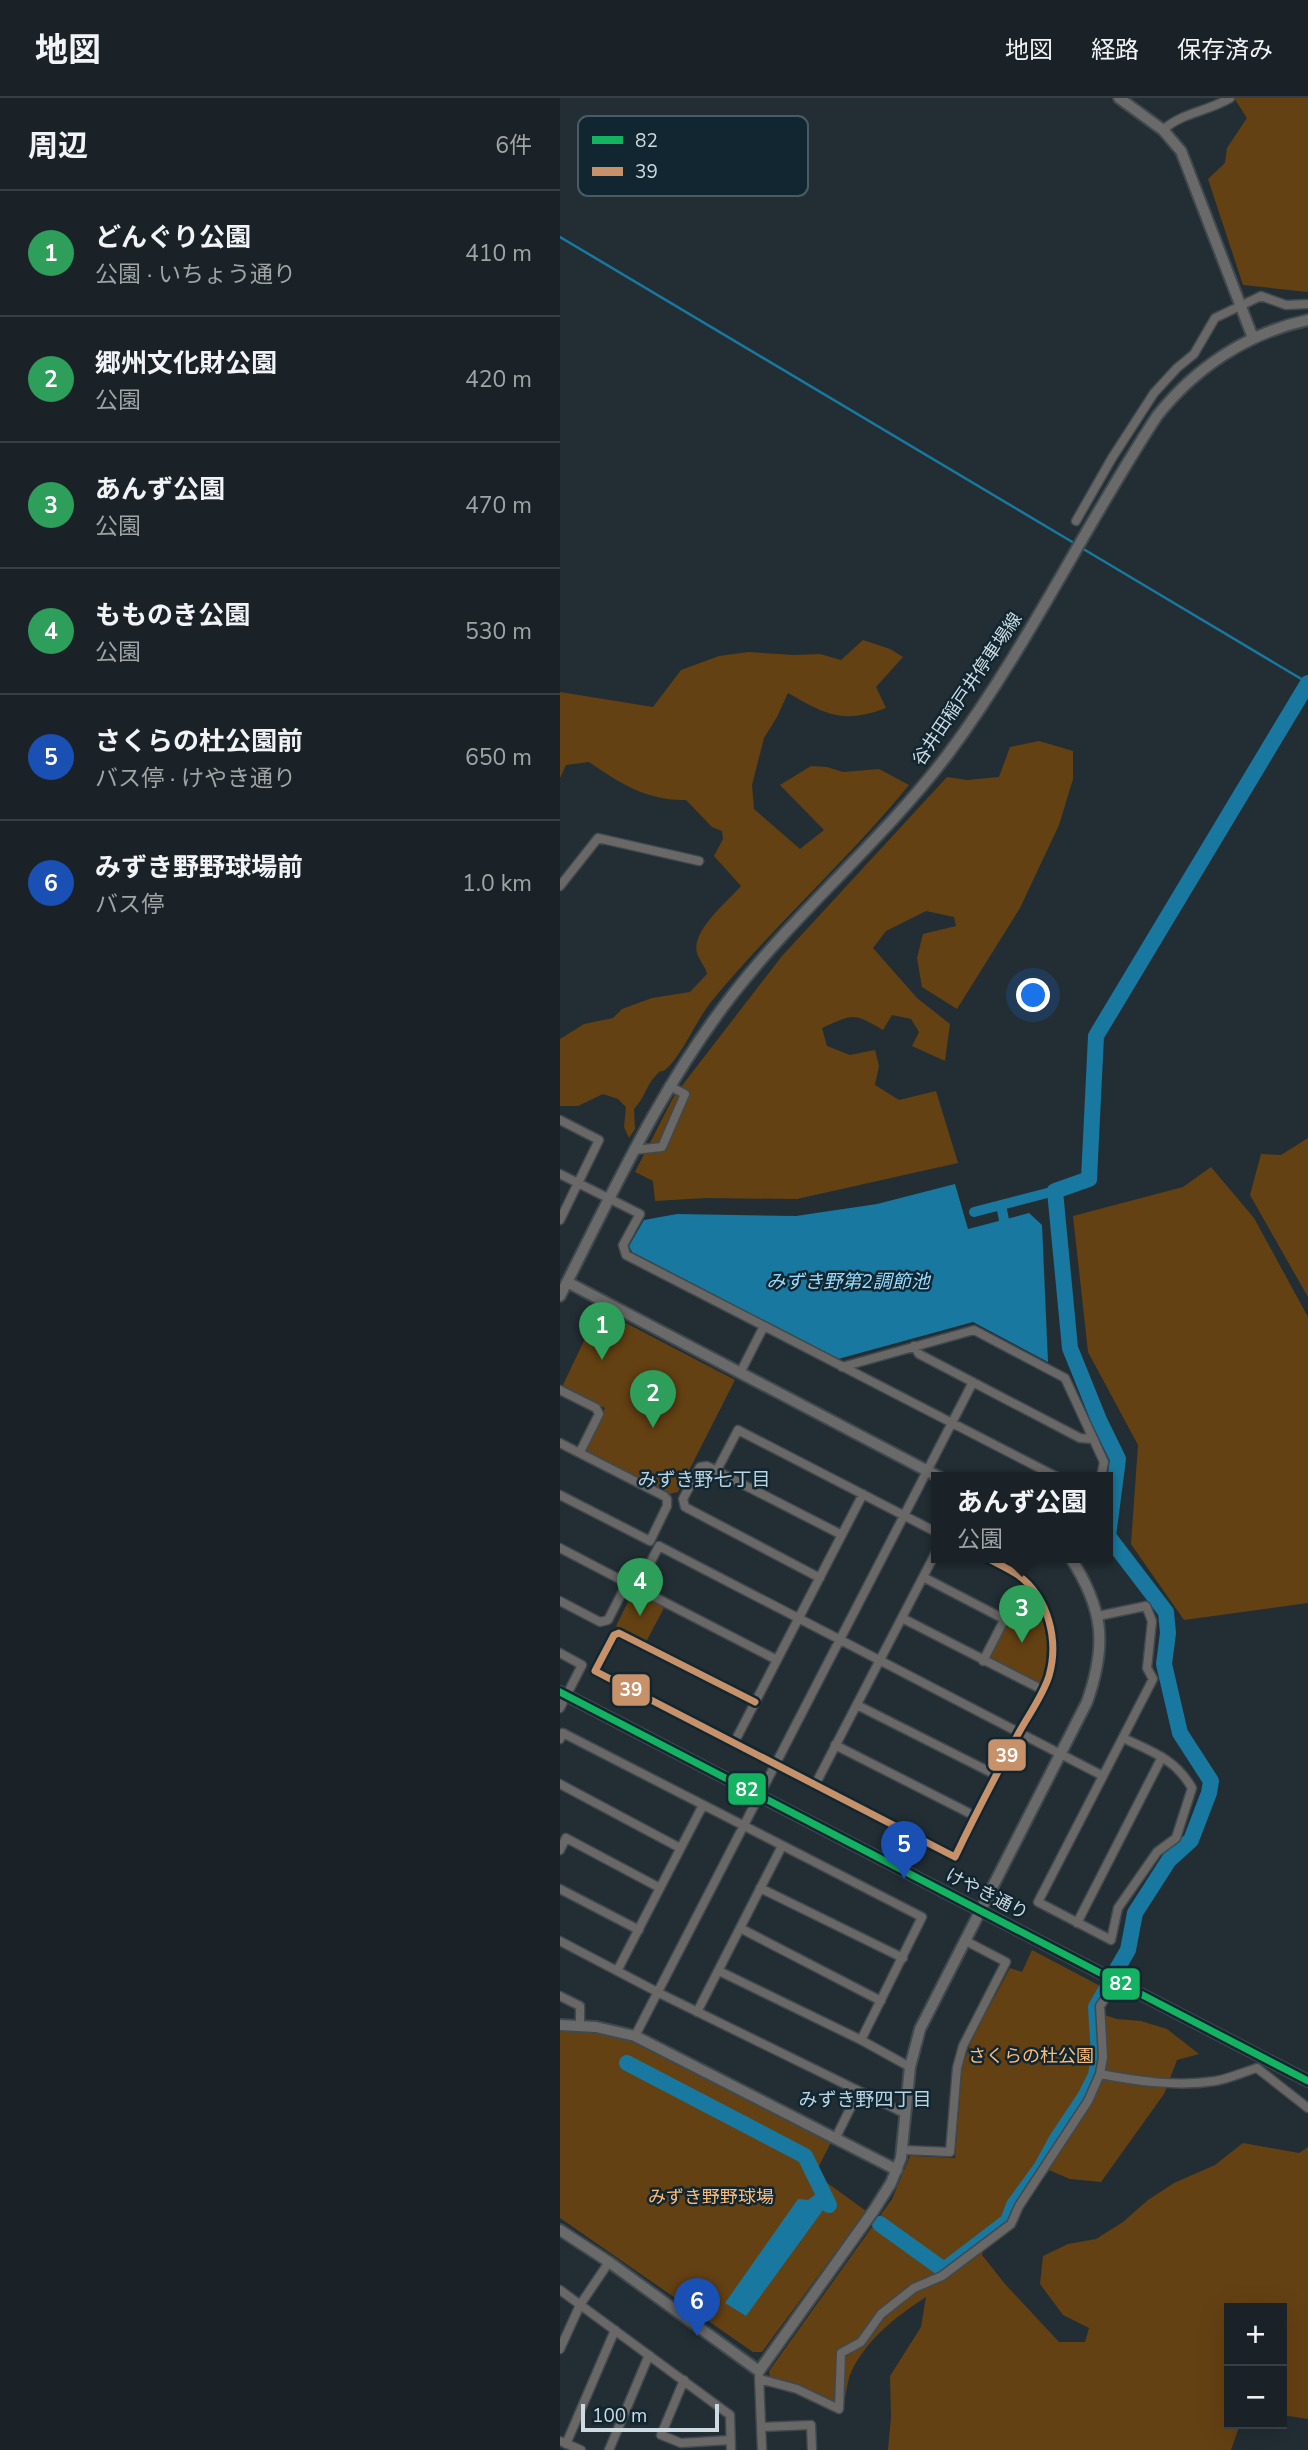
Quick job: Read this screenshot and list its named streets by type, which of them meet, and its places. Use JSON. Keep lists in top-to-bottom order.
{
  "streets": {
    "street": ["谷井田稲戸井停車場線", "けやき通り"]
  },
  "districts": ["みずき野七丁目", "みずき野四丁目"],
  "water": ["みずき野第2調節池"],
  "parks": ["さくらの杜公園", "みずき野野球場"],
  "lines": ["transit line 39", "transit line 82"],
  "legend": ["82", "39"],
  "scale_bar": "100 m",
  "page": {
    "header": "地図",
    "nav": ["地図", "経路", "保存済み"],
    "heading": ["周辺", "6件"],
    "list": [
      {
        "mark": "1",
        "name": "どんぐり公園",
        "note": "公園 · いちょう通り",
        "value": "410 m"
      },
      {
        "mark": "2",
        "name": "郷州文化財公園",
        "note": "公園",
        "value": "420 m"
      },
      {
        "mark": "3",
        "name": "あんず公園",
        "note": "公園",
        "value": "470 m"
      },
      {
        "mark": "4",
        "name": "もものき公園",
        "note": "公園",
        "value": "530 m"
      },
      {
        "mark": "5",
        "name": "さくらの杜公園前",
        "note": "バス停 · けやき通り",
        "value": "650 m"
      },
      {
        "mark": "6",
        "name": "みずき野野球場前",
        "note": "バス停",
        "value": "1.0 km"
      }
    ],
    "pins": [
      "1",
      "2",
      "4",
      "3",
      "5",
      "6"
    ],
    "popup": ["あんず公園", "公園"],
    "map_buttons": ["+", "−"],
    "scale": "100 m"
  }
}
